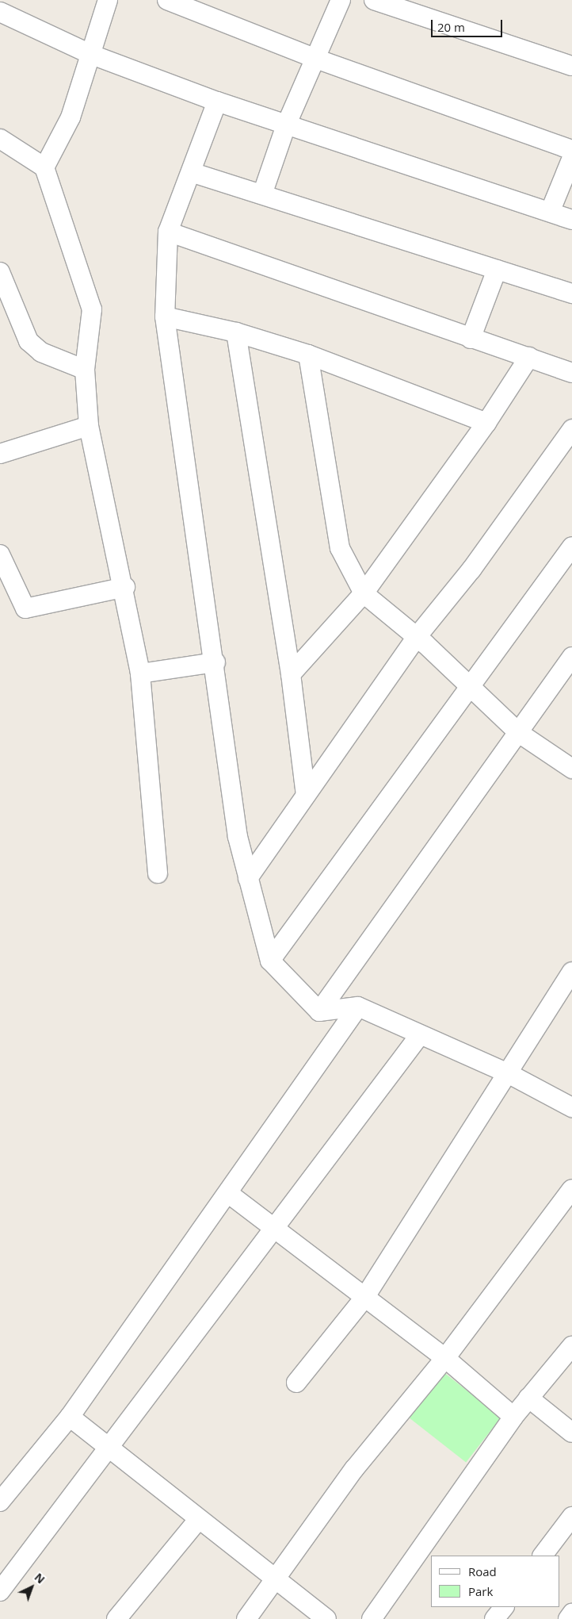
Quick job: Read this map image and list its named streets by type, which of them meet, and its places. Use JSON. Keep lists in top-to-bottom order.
{
  "legend": ["Road", "Park"],
  "scale_bar": "20 m",
  "north": "top right"
}
